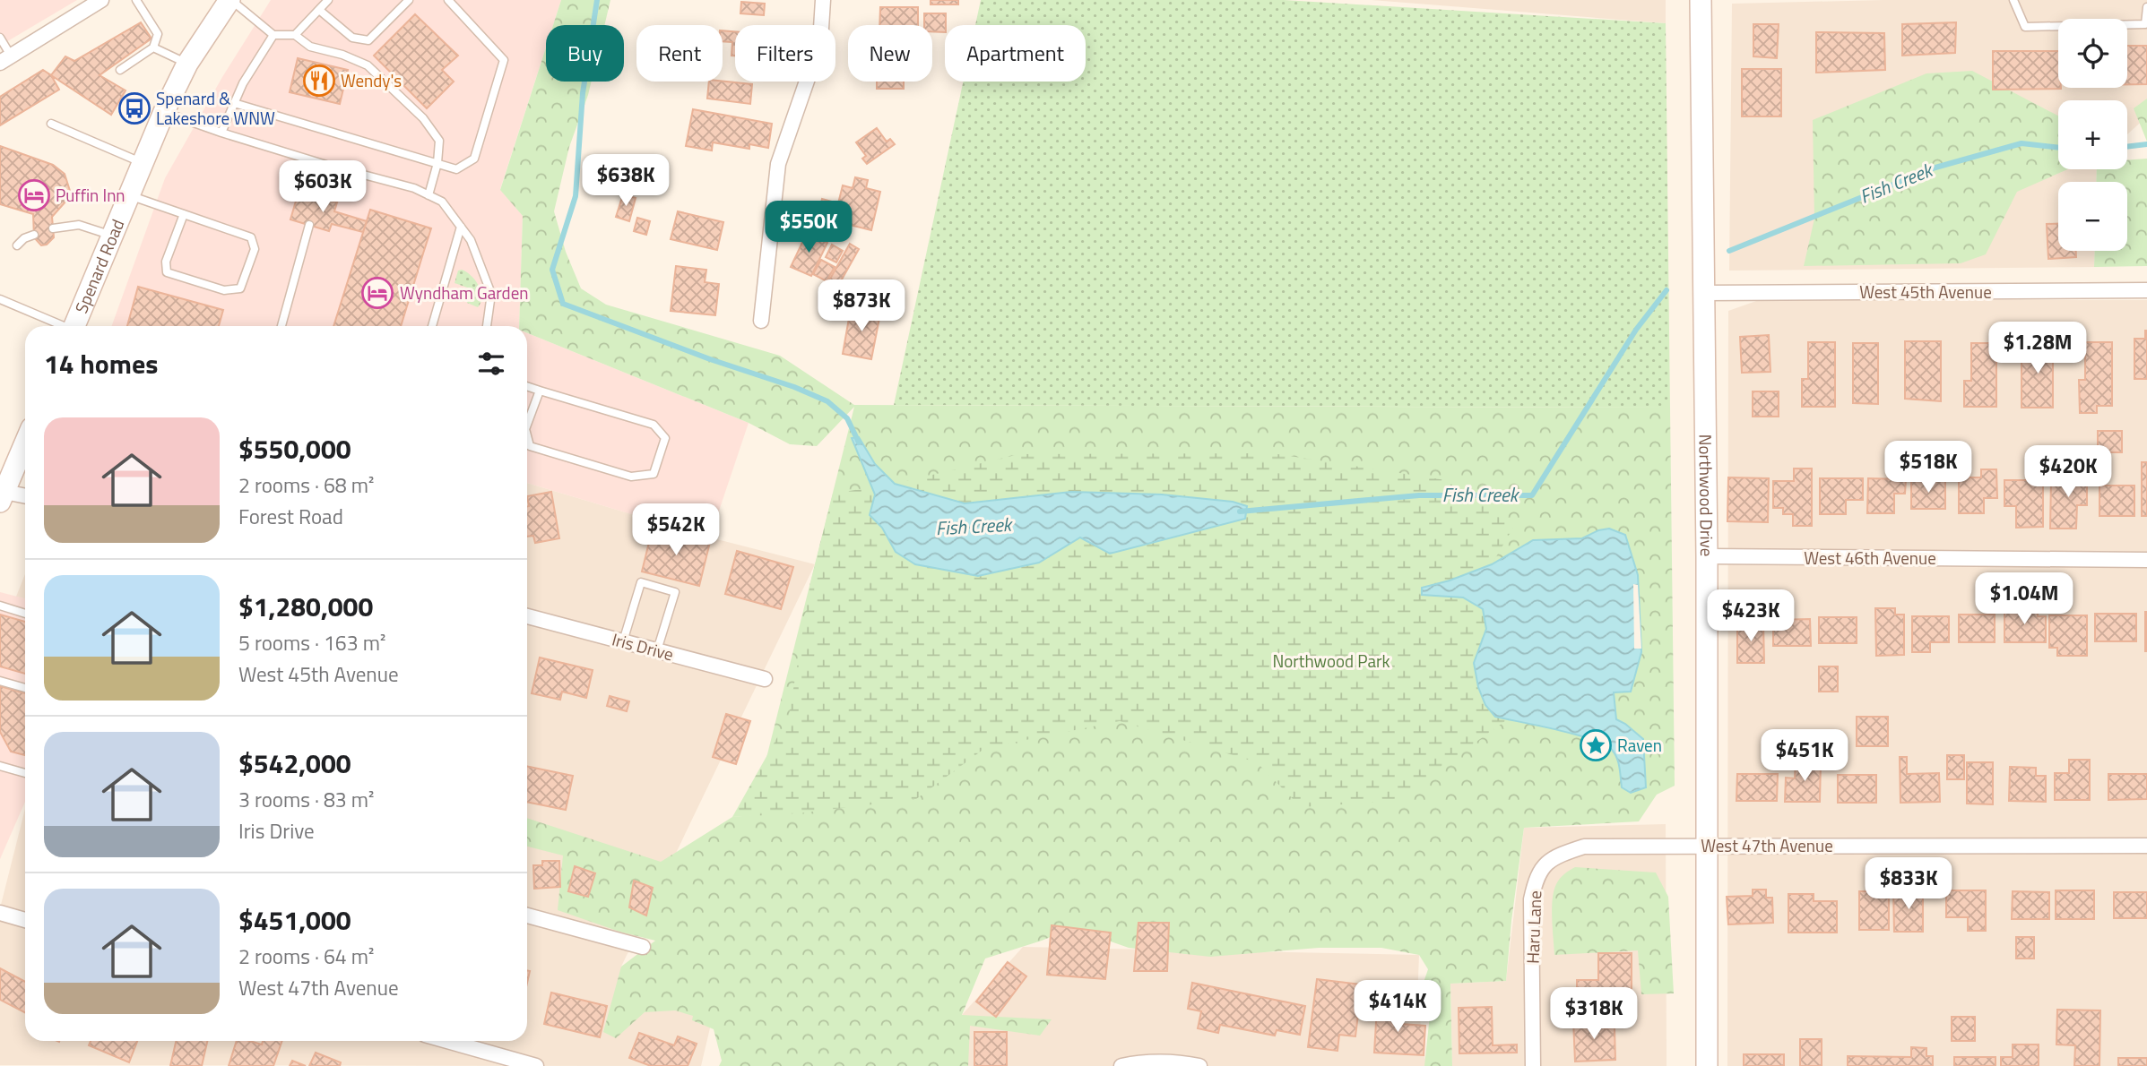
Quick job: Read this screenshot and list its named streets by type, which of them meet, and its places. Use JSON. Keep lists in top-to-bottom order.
{
  "streets": {
    "street": [
      "Spenard Road",
      "West 45th Avenue",
      "Northwood Drive",
      "West 46th Avenue",
      "Iris Drive",
      "West 47th Avenue",
      "Haru Lane"
    ]
  },
  "crossings": [
    ["West 45th Avenue", "Northwood Drive"],
    ["Northwood Drive", "West 46th Avenue"],
    ["Northwood Drive", "West 47th Avenue"],
    ["West 47th Avenue", "Haru Lane"]
  ],
  "water": ["Fish Creek"],
  "parks": ["Northwood Park"],
  "places": {
    "restaurant": ["Wendy's"],
    "bus stop": ["Spenard & Lakeshore WNW"],
    "hotel": ["Puffin Inn", "Wyndham Garden"],
    "place": ["Raven"]
  },
  "page": {
    "map_buttons": ["+", "−"],
    "chip": [
      "Buy",
      "Rent",
      "Filters",
      "New",
      "Apartment"
    ],
    "price": [
      "$638K",
      "$603K",
      "$550K",
      "$873K",
      "$1.28M",
      "$518K",
      "$420K",
      "$542K",
      "$1.04M",
      "$423K",
      "$451K",
      "$833K",
      "$414K",
      "$318K"
    ],
    "heading": "14 homes",
    "list": [
      {
        "name": "$550,000",
        "note": "2 rooms · 68 m² · Forest Road"
      },
      {
        "name": "$1,280,000",
        "note": "5 rooms · 163 m² · West 45th Avenue"
      },
      {
        "name": "$542,000",
        "note": "3 rooms · 83 m² · Iris Drive"
      },
      {
        "name": "$451,000",
        "note": "2 rooms · 64 m² · West 47th Avenue"
      }
    ]
  }
}
